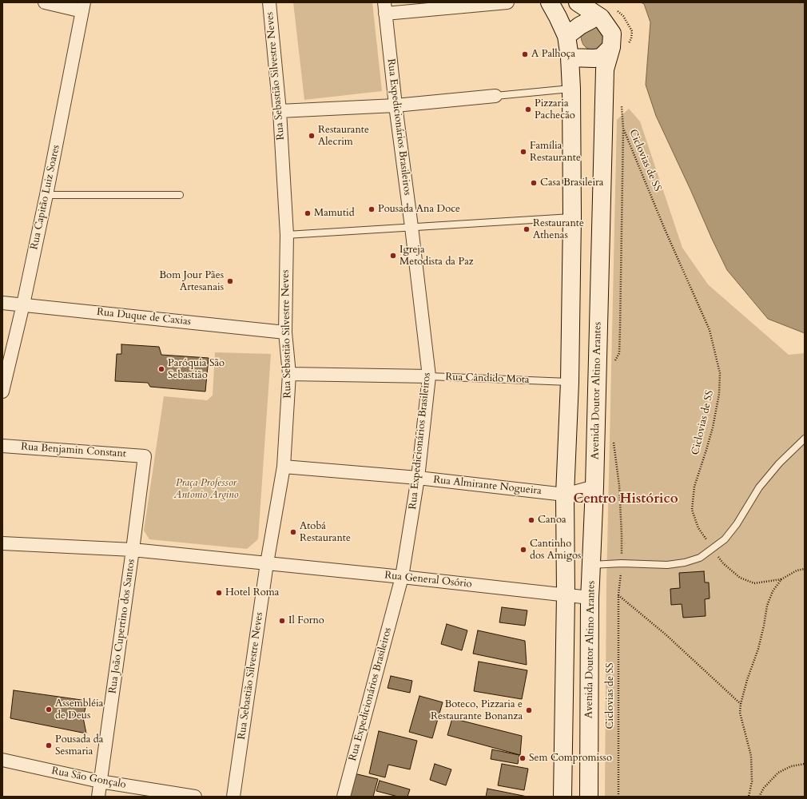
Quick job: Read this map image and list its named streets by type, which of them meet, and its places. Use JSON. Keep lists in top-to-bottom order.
{
  "streets": {
    "main road": ["Avenida Doutor Altino Arantes"],
    "street": [
      "Rua Sebastião Silvestre Neves",
      "Rua Expedicionários Brasileiros",
      "Rua Capitão Luiz Soares",
      "Rua Duque de Caxias",
      "Rua Cândido Mota",
      "Rua Benjamin Constant",
      "Rua Almirante Nogueira",
      "Rua General Osório",
      "Rua João Cupertino dos Santos",
      "Rua São Gonçalo"
    ],
    "path": ["Ciclovias de SS"]
  },
  "crossings": [
    ["Rua Sebastião Silvestre Neves", "Rua Duque de Caxias"],
    ["Rua Sebastião Silvestre Neves", "Rua Cândido Mota"],
    ["Rua Sebastião Silvestre Neves", "Rua Almirante Nogueira"],
    ["Rua Sebastião Silvestre Neves", "Rua General Osório"],
    ["Rua Expedicionários Brasileiros", "Rua Cândido Mota"],
    ["Rua Expedicionários Brasileiros", "Rua Almirante Nogueira"],
    ["Rua Expedicionários Brasileiros", "Rua General Osório"],
    ["Rua Capitão Luiz Soares", "Rua Duque de Caxias"],
    ["Avenida Doutor Altino Arantes", "Rua Almirante Nogueira"],
    ["Avenida Doutor Altino Arantes", "Rua General Osório"],
    ["Rua Benjamin Constant", "Rua João Cupertino dos Santos"],
    ["Rua General Osório", "Rua João Cupertino dos Santos"],
    ["Rua João Cupertino dos Santos", "Rua São Gonçalo"]
  ],
  "districts": ["Centro Histórico"],
  "parks": ["Praça Professor Antonio Argino"],
  "places": [
    "A Palhoça",
    "Pizzaria Pachecão",
    "Restaurante Alecrim",
    "Família Restaurante",
    "Casa Brasileira",
    "Pousada Ana Doce",
    "Mamutid",
    "Restaurante Athenas",
    "Igreja Metodista da Paz",
    "Bom Jour Pães Artesanais",
    "Paróquia São Sebastião",
    "Canoa",
    "Atobá Restaurante",
    "Cantinho dos Amigos",
    "Hotel Roma",
    "Il Forno",
    "Assembléia de Deus",
    "Boteco, Pizzaria e Restaurante Bonanza",
    "Pousada da Sesmaria",
    "Sem Compromisso"
  ]
}
